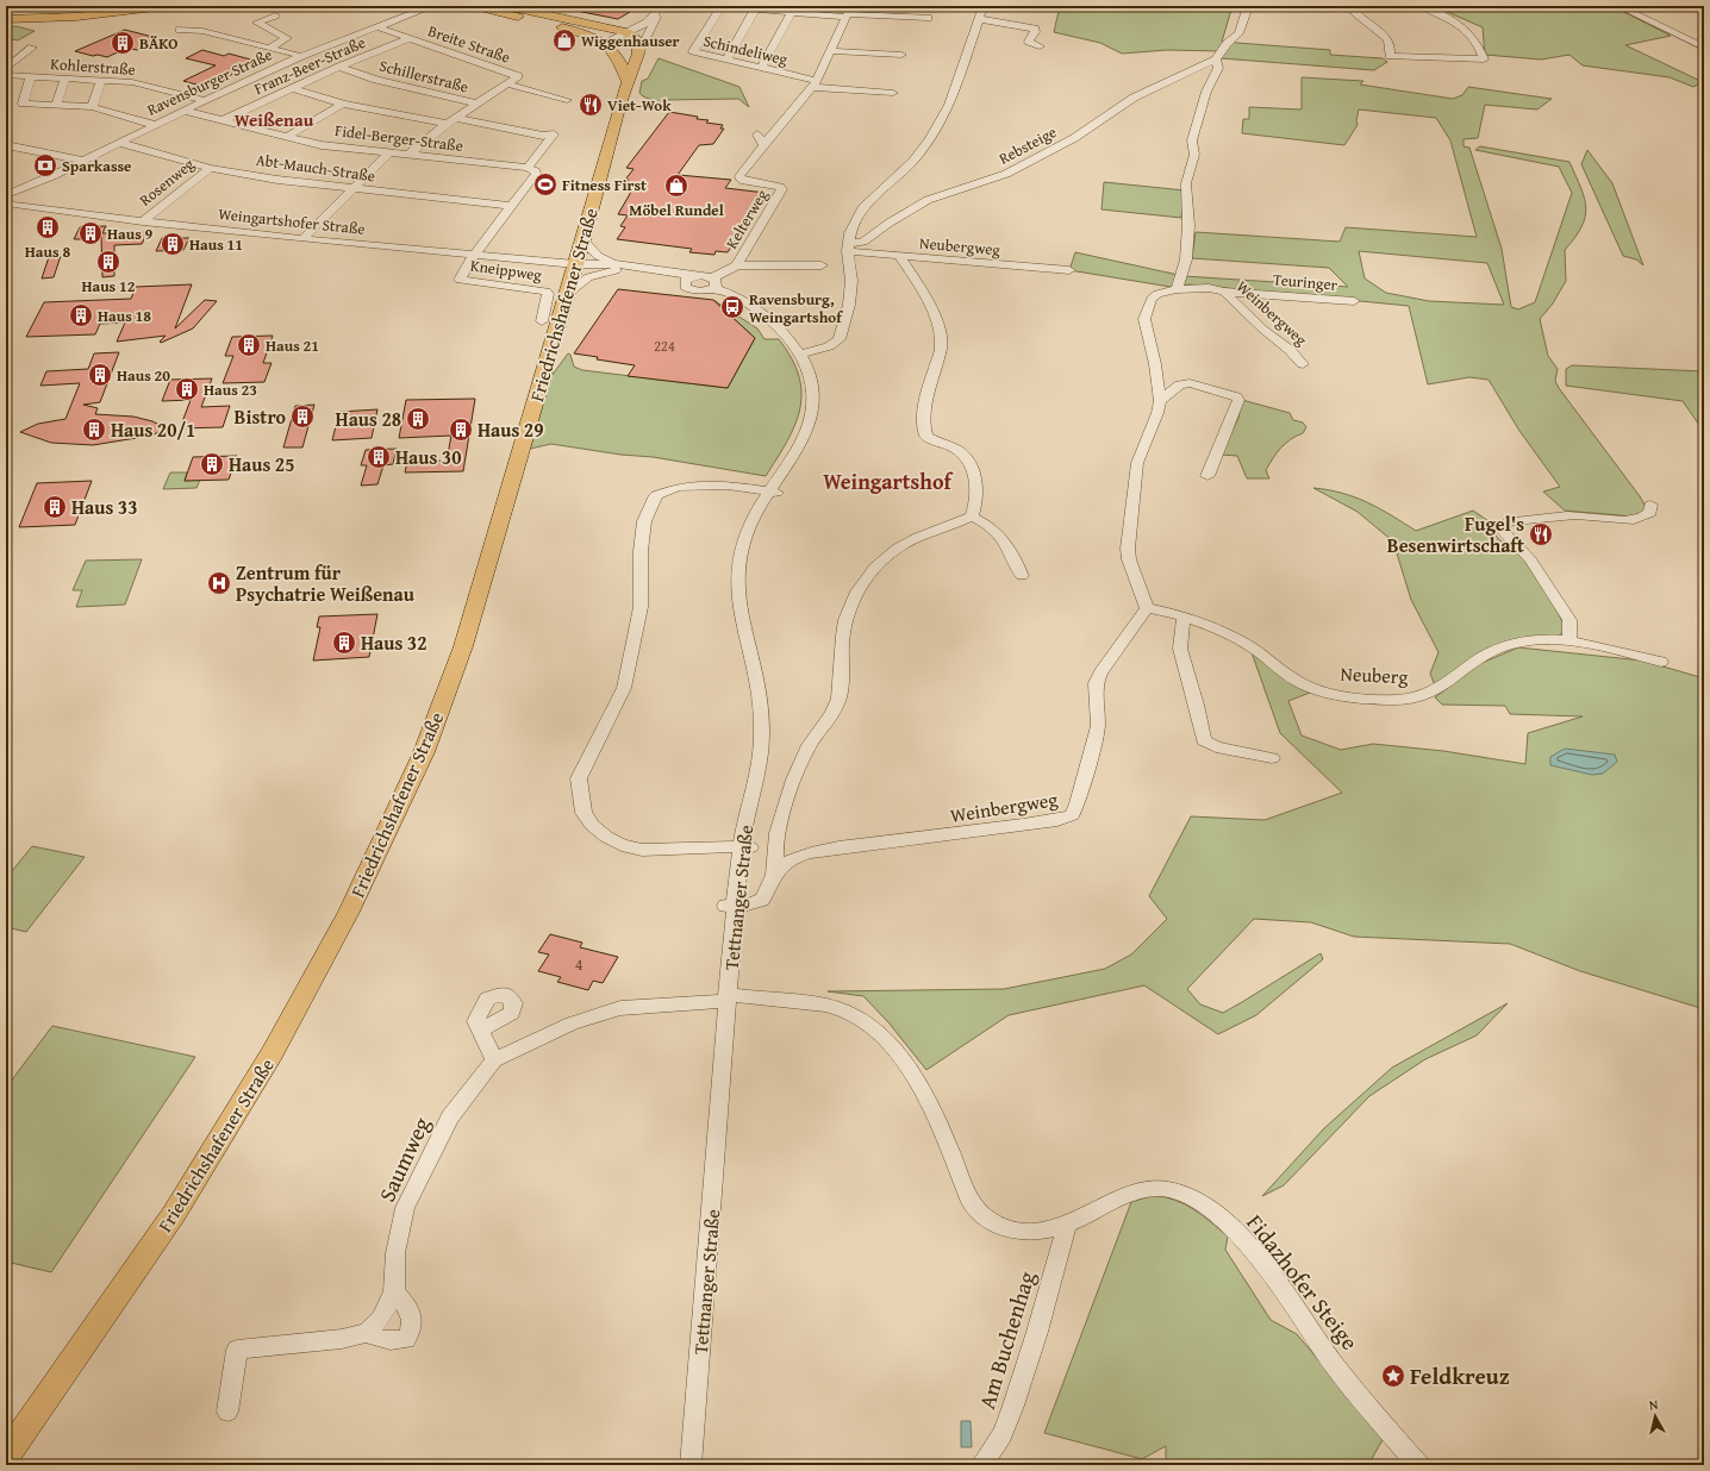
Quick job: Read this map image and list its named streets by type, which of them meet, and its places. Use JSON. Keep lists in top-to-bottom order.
{
  "streets": {
    "main road": ["Friedrichshafener Straße"],
    "street": [
      "Breite Straße",
      "Schindeliweg",
      "Franz-Beer-Straße",
      "Kohlerstraße",
      "Schillerstraße",
      "Ravensburger Straße",
      "Fidel-Berger-Straße",
      "Rebsteige",
      "Abt-Mauch-Straße",
      "Rosenweg",
      "Kelterweg",
      "Weingartshofer Straße",
      "Neubergweg",
      "Kneippweg",
      "Teuringer",
      "Weinbergweg",
      "Neuberg",
      "Tettnanger Straße",
      "Saumweg",
      "Fidazhofer Steige",
      "Am Buchenhag"
    ]
  },
  "crossings": [
    ["Breite Straße", "Franz-Beer-Straße"],
    ["Breite Straße", "Ravensburger Straße"],
    ["Schindeliweg", "Kelterweg"],
    ["Franz-Beer-Straße", "Schillerstraße"],
    ["Franz-Beer-Straße", "Fidel-Berger-Straße"],
    ["Kohlerstraße", "Ravensburger Straße"],
    ["Ravensburger Straße", "Fidel-Berger-Straße"],
    ["Ravensburger Straße", "Abt-Mauch-Straße"],
    ["Rebsteige", "Neubergweg"],
    ["Abt-Mauch-Straße", "Rosenweg"],
    ["Rosenweg", "Weingartshofer Straße"],
    ["Kelterweg", "Tettnanger Straße"],
    ["Weingartshofer Straße", "Kneippweg"],
    ["Weingartshofer Straße", "Friedrichshafener Straße"],
    ["Teuringer", "Weinbergweg"],
    ["Weinbergweg", "Neuberg"],
    ["Weinbergweg", "Tettnanger Straße"],
    ["Tettnanger Straße", "Saumweg"],
    ["Tettnanger Straße", "Fidazhofer Steige"],
    ["Saumweg", "Fidazhofer Steige"],
    ["Fidazhofer Steige", "Am Buchenhag"]
  ],
  "districts": ["Weißenau", "Weingartshof"],
  "places": {
    "shop": ["Wiggenhauser", "Möbel Rundel"],
    "building": [
      "BÄKO",
      "Haus 8",
      "Haus 9",
      "Haus 11",
      "Haus 12",
      "Haus 18",
      "Haus 21",
      "Haus 20",
      "Haus 23",
      "Bistro",
      "Haus 28",
      "Haus 20/1",
      "Haus 29",
      "Haus 30",
      "Haus 25",
      "Haus 33",
      "Haus 32"
    ],
    "restaurant": ["Viet-Wok", "Fugel's Besenwirtschaft"],
    "bank": ["Sparkasse"],
    "sports": ["Fitness First"],
    "bus stop": ["Ravensburg, Weingartshof"],
    "hospital": ["Zentrum für Psychatrie Weißenau"],
    "place": ["Feldkreuz"]
  },
  "house_numbers": ["224", "4"],
  "north": "top"
}
